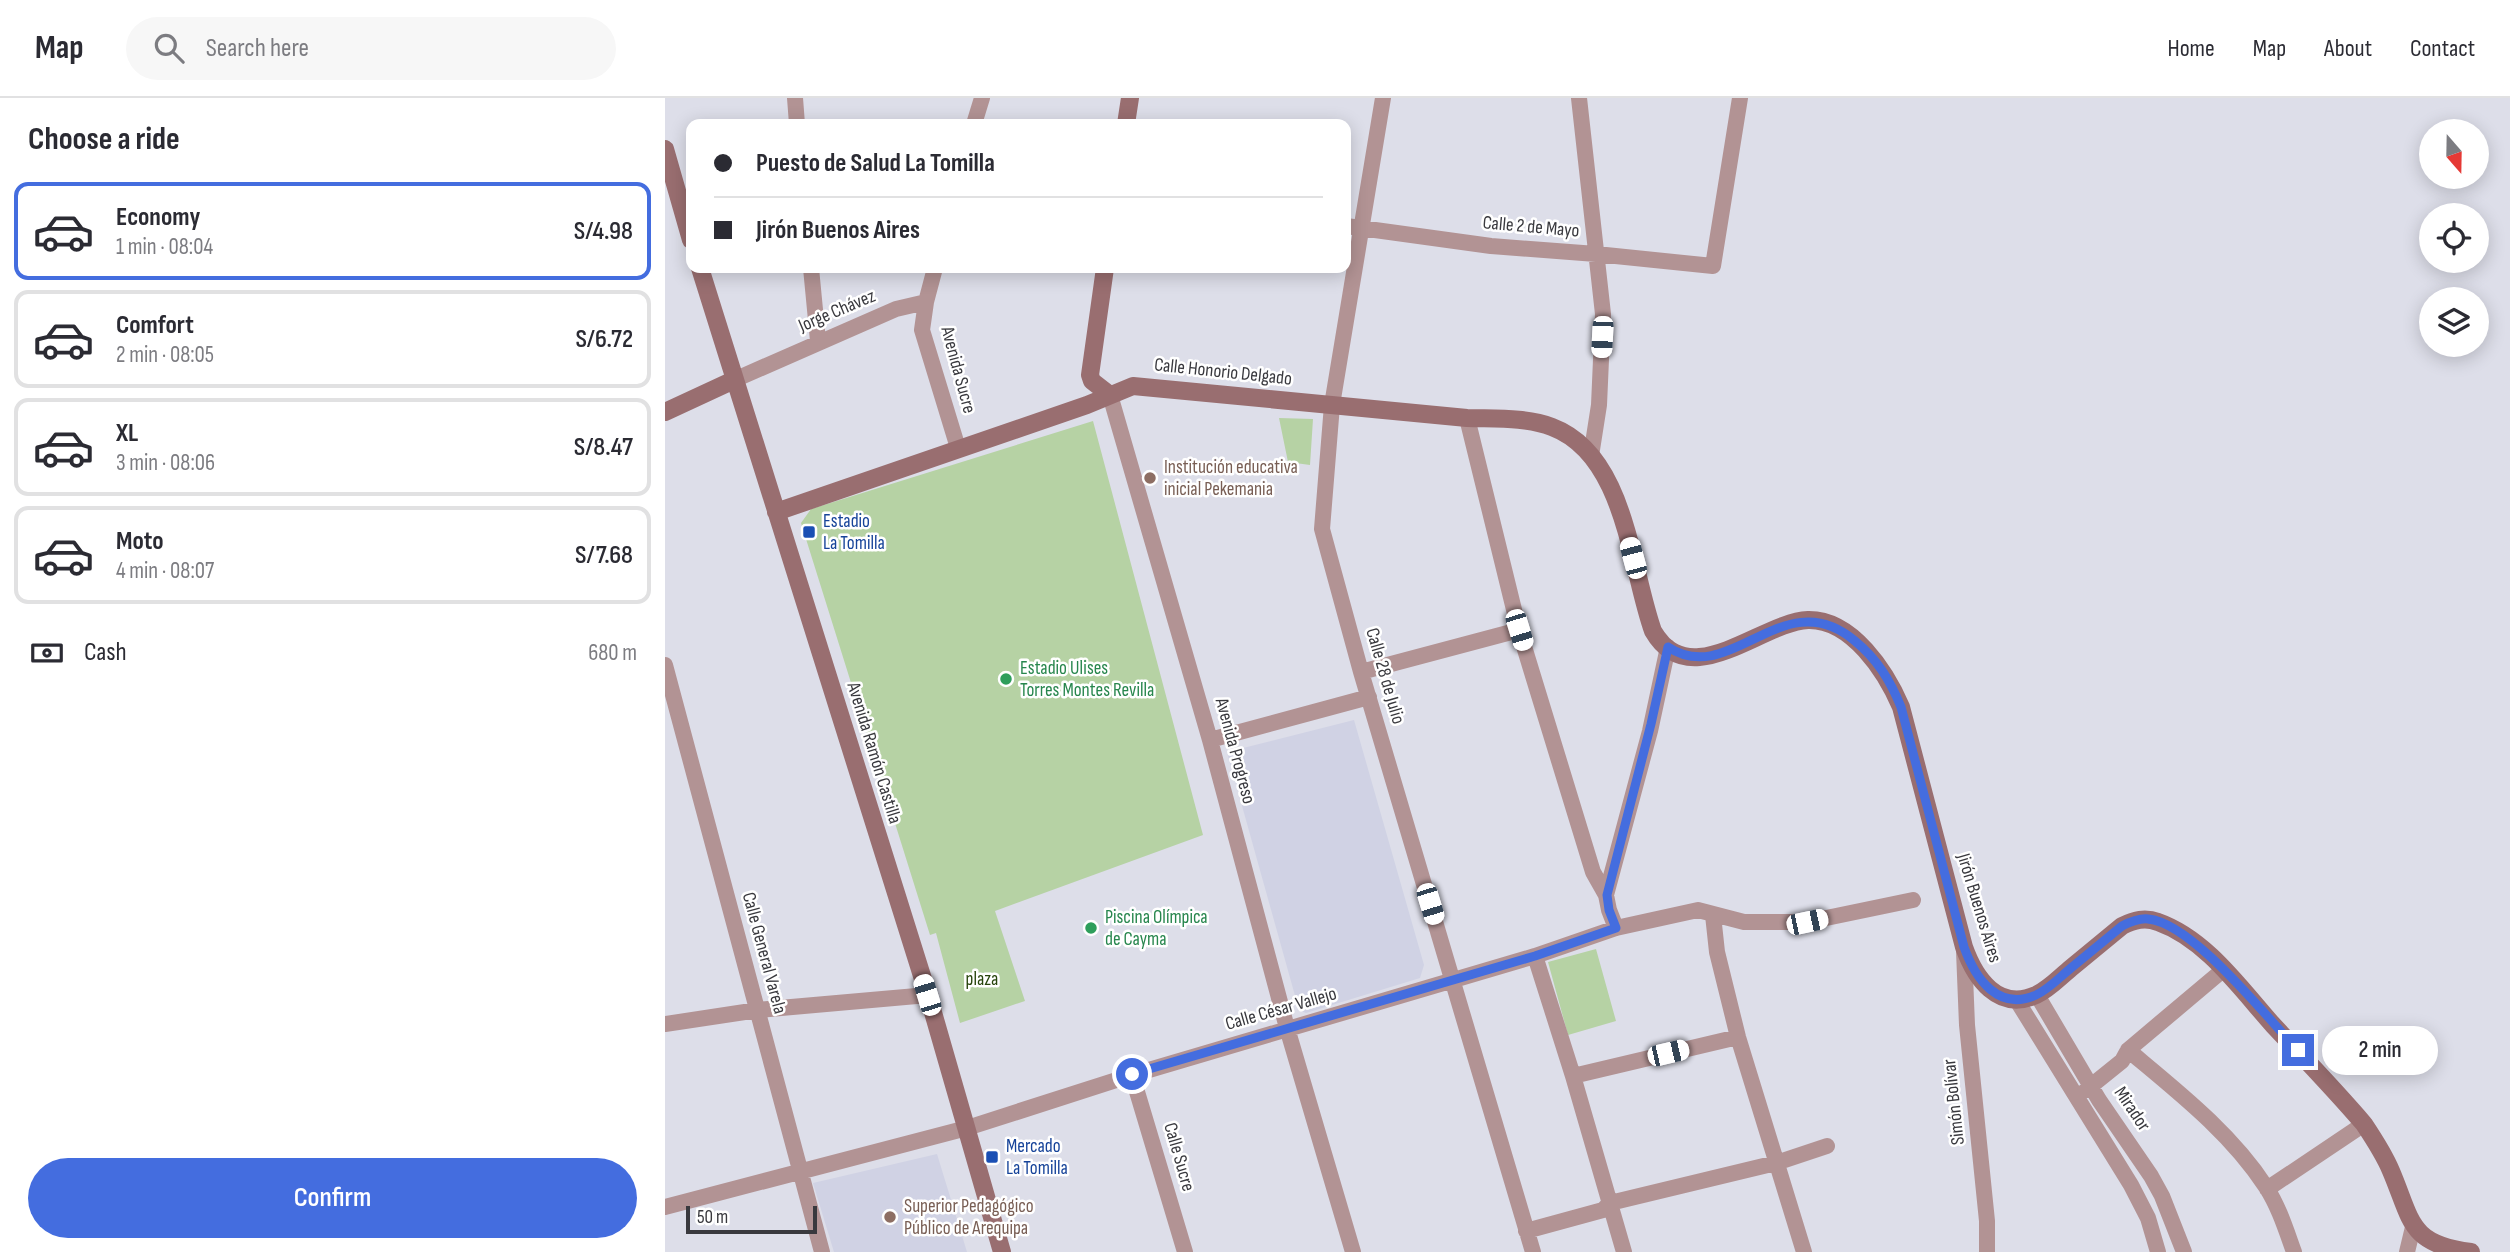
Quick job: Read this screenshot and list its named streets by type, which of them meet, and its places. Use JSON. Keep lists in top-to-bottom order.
{
  "streets": {
    "street": [
      "Calle 2 de Mayo",
      "Jorge Chávez",
      "Avenida Sucre",
      "Calle Honorio Delgado",
      "Calle 28 de Julio",
      "Avenida Progreso",
      "Avenida Ramón Castilla",
      "Jirón Buenos Aires",
      "Calle General Varela",
      "Calle César Vallejo",
      "Simón Bolívar",
      "Mirador",
      "Calle Sucre"
    ]
  },
  "crossings": [
    ["Calle 2 de Mayo", "Calle 28 de Julio"],
    ["Jorge Chávez", "Avenida Sucre"],
    ["Jorge Chávez", "Avenida Ramón Castilla"],
    ["Avenida Sucre", "Calle Honorio Delgado"],
    ["Calle Honorio Delgado", "Calle 28 de Julio"],
    ["Calle Honorio Delgado", "Avenida Progreso"],
    ["Calle Honorio Delgado", "Avenida Ramón Castilla"],
    ["Calle 28 de Julio", "Calle César Vallejo"],
    ["Avenida Progreso", "Calle César Vallejo"],
    ["Avenida Ramón Castilla", "Calle César Vallejo"],
    ["Jirón Buenos Aires", "Simón Bolívar"],
    ["Jirón Buenos Aires", "Mirador"],
    ["Calle General Varela", "Calle César Vallejo"],
    ["Calle César Vallejo", "Calle Sucre"]
  ],
  "parks": ["plaza"],
  "places": {
    "other": [
      "Institución educativa inicial Pekemania",
      "Estadio Ulises Torres Montes Revilla",
      "Piscina Olímpica de Cayma",
      "Superior Pedagógico Público de Arequipa"
    ],
    "transit": ["Estadio La Tomilla", "Mercado La Tomilla"]
  },
  "scale_bar": "50 m",
  "north": "bottom",
  "page": {
    "header": "Map",
    "search": "Search here",
    "nav": [
      "Home",
      "Map",
      "About",
      "Contact"
    ],
    "heading": "Choose a ride",
    "banner": ["Puesto de Salud La Tomilla", "Jirón Buenos Aires"],
    "list": [
      {
        "name": "Economy",
        "note": "1 min · 08:04",
        "value": "S/4.98"
      },
      {
        "name": "Comfort",
        "note": "2 min · 08:05",
        "value": "S/6.72"
      },
      {
        "name": "XL",
        "note": "3 min · 08:06",
        "value": "S/8.47"
      },
      {
        "name": "Moto",
        "note": "4 min · 08:07",
        "value": "S/7.68"
      }
    ],
    "pay": ["Cash", "680 m"],
    "bubble": "2 min",
    "buttons": "Confirm",
    "scale": "50 m"
  }
}
